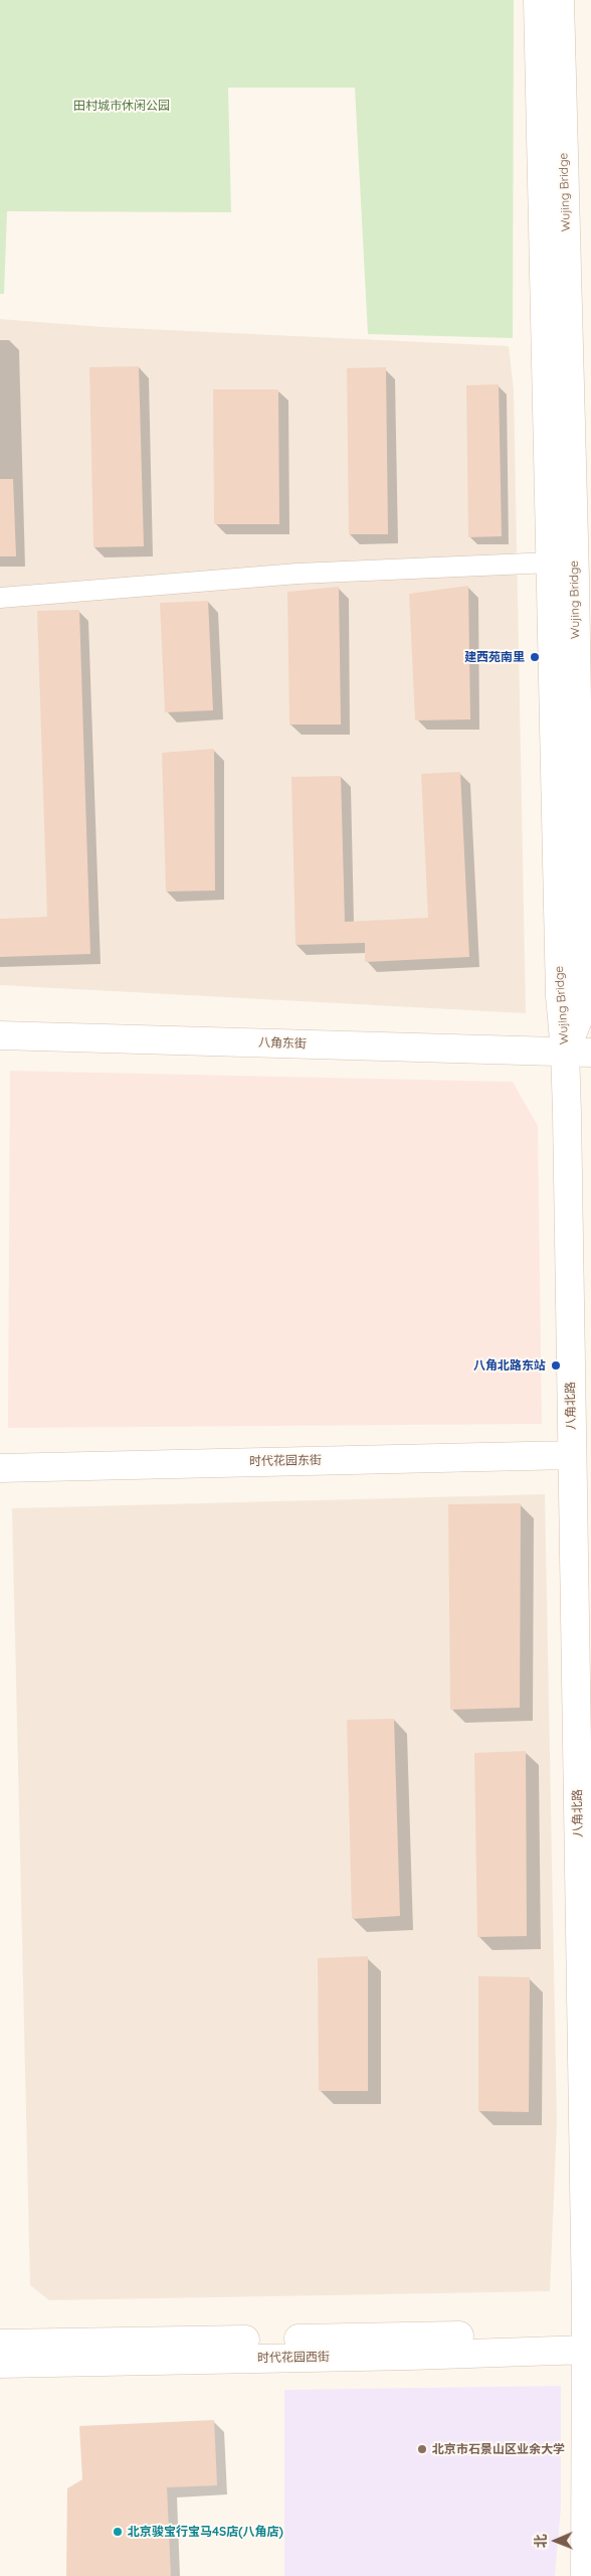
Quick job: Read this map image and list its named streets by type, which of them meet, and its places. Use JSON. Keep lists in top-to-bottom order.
{
  "streets": {
    "street": [
      "Wujing Bridge",
      "八角东街",
      "八角北路",
      "时代花园东街",
      "时代花园西街"
    ]
  },
  "crossings": [
    ["Wujing Bridge", "八角东街"],
    ["Wujing Bridge", "八角北路"],
    ["八角东街", "八角北路"],
    ["八角北路", "时代花园东街"],
    ["八角北路", "时代花园西街"]
  ],
  "parks": ["田村城市休闲公园"],
  "places": [
    "建西苑南里",
    "八角北路东站",
    "北京市石景山区业余大学",
    "北京骏宝行宝马4S店(八角店)"
  ],
  "north": "left"
}
